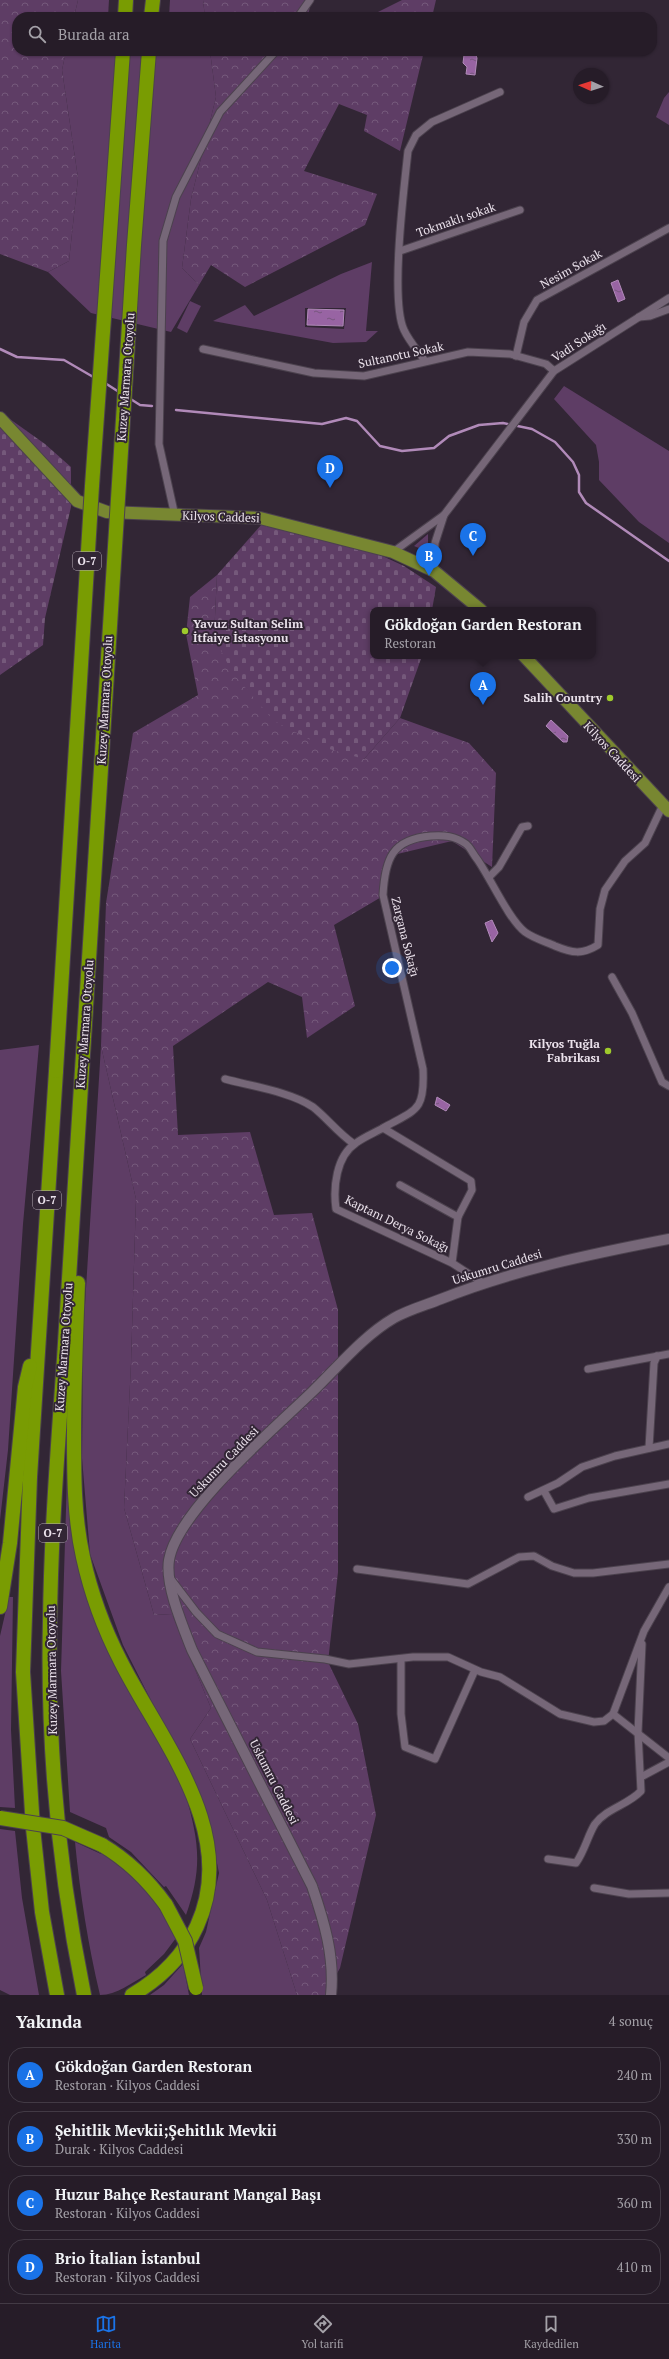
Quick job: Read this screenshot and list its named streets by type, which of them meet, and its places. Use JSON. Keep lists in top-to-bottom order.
{
  "streets": {
    "highway": ["Kuzey Marmara Otoyolu", "O-7"],
    "main road": ["Kilyos Caddesi", "Uskumru Caddesi"],
    "street": [
      "Tokmaklı sokak",
      "Nesim Sokak",
      "Vadi Sokağı",
      "Sultanotu Sokak",
      "Zargana Sokağı",
      "Kaptanı Derya Sokağı"
    ]
  },
  "crossings": [
    ["Nesim Sokak", "Sultanotu Sokak"],
    ["Vadi Sokağı", "Sultanotu Sokak"],
    ["Kilyos Caddesi", "Zargana Sokağı"],
    ["Zargana Sokağı", "Kaptanı Derya Sokağı"],
    ["Kaptanı Derya Sokağı", "Uskumru Caddesi"]
  ],
  "places": ["Yavuz Sultan Selim İtfaiye İstasyonu", "Salih Country", "Kilyos Tuğla Fabrikası"],
  "north": "left",
  "page": {
    "search": "Burada ara",
    "pins": [
      "D",
      "C",
      "B",
      "A"
    ],
    "popup": ["Gökdoğan Garden Restoran", "Restoran"],
    "heading": ["Yakında", "4 sonuç"],
    "list": [
      {
        "mark": "A",
        "name": "Gökdoğan Garden Restoran",
        "note": "Restoran · Kilyos Caddesi",
        "value": "240 m"
      },
      {
        "mark": "B",
        "name": "Şehitlik Mevkii;Şehitlık Mevkii",
        "note": "Durak · Kilyos Caddesi",
        "value": "330 m"
      },
      {
        "mark": "C",
        "name": "Huzur Bahçe Restaurant Mangal Başı",
        "note": "Restoran · Kilyos Caddesi",
        "value": "360 m"
      },
      {
        "mark": "D",
        "name": "Brio İtalian İstanbul",
        "note": "Restoran · Kilyos Caddesi",
        "value": "410 m"
      }
    ],
    "nav": ["Harita", "Yol tarifi", "Kaydedilen"]
  }
}
